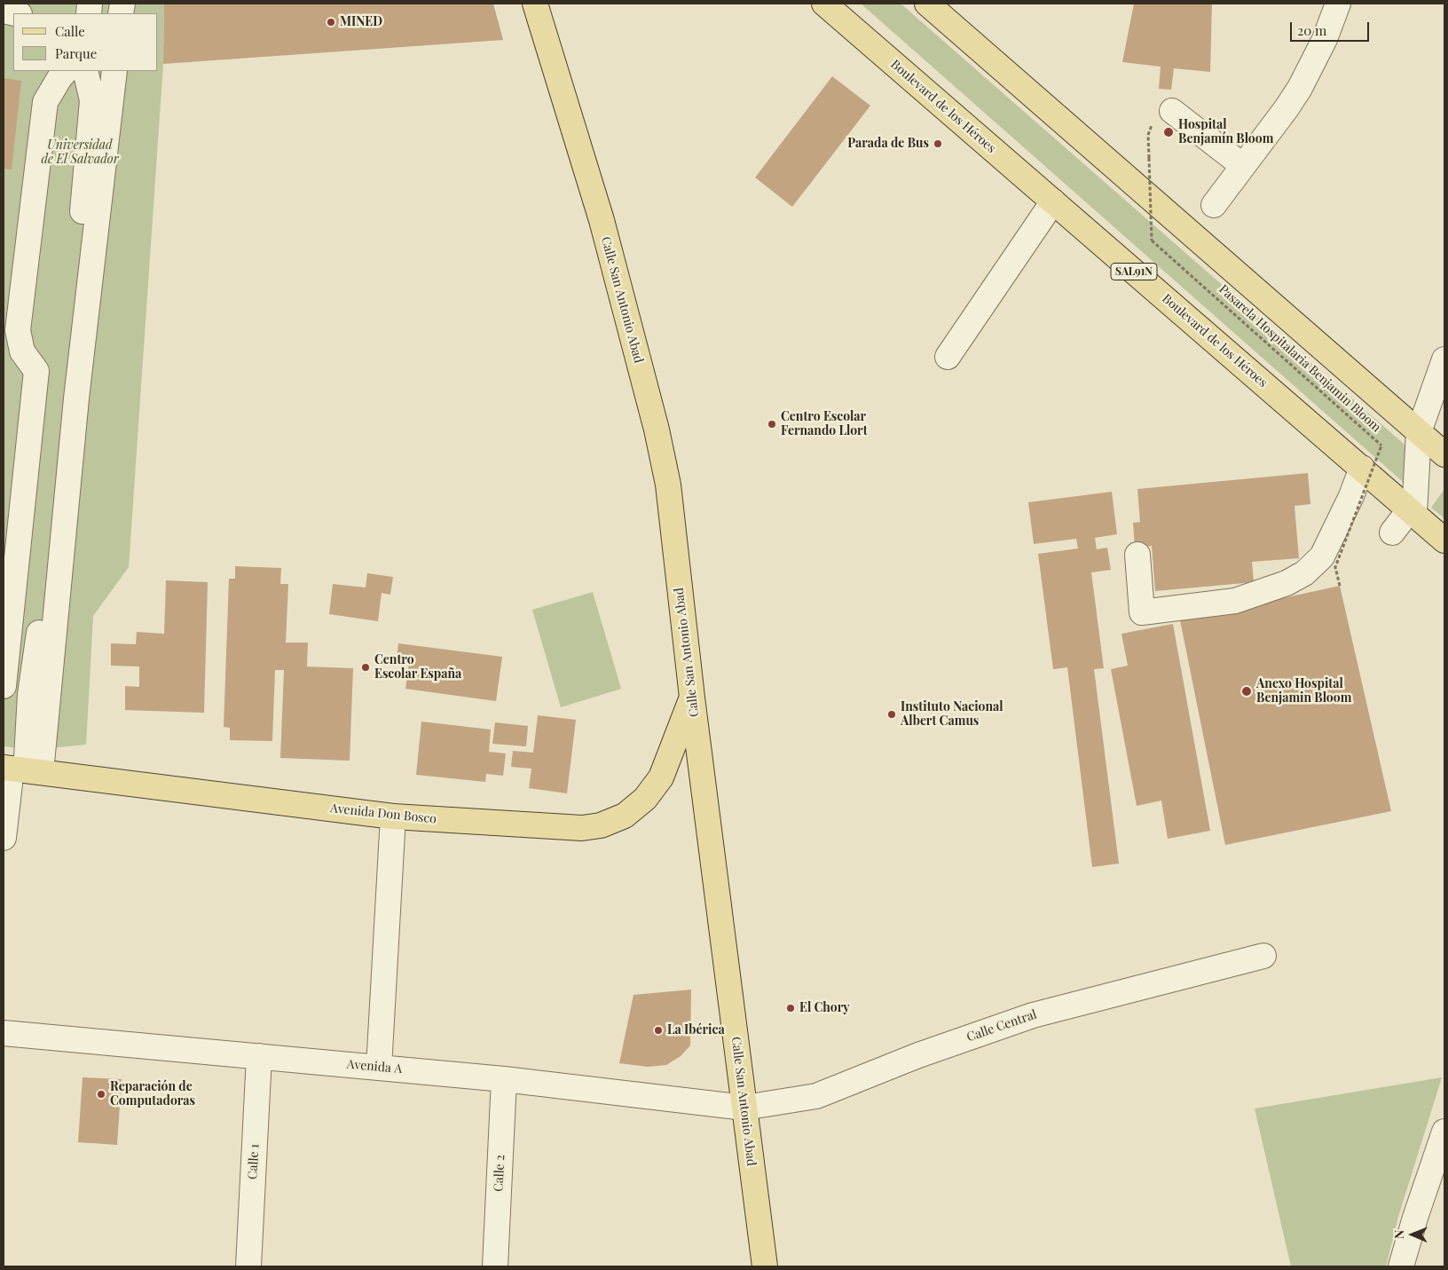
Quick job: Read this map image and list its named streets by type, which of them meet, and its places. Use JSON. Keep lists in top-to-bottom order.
{
  "streets": {
    "main road": [
      "Boulevard de los Héroes",
      "SAL91N",
      "Calle San Antonio Abad",
      "Avenida Don Bosco"
    ],
    "street": [
      "Calle Central",
      "Avenida A",
      "Calle 1",
      "Calle 2"
    ],
    "path": ["Pasarela Hospitalaria Benjamin Bloom"]
  },
  "crossings": [
    ["Calle San Antonio Abad", "Avenida Don Bosco"],
    ["Calle San Antonio Abad", "Calle Central"],
    ["Calle San Antonio Abad", "Avenida A"],
    ["Calle Central", "Avenida A"],
    ["Avenida A", "Calle 1"],
    ["Avenida A", "Calle 2"]
  ],
  "parks": ["Universidad de El Salvador"],
  "places": [
    "MINED",
    "Hospital Benjamín Bloom",
    "Parada de Bus",
    "Centro Escolar Fernando Llort",
    "Centro Escolar España",
    "Anexo Hospital Benjamin Bloom",
    "Instituto Nacional Albert Camus",
    "El Chory",
    "La Ibérica",
    "Reparación de Computadoras"
  ],
  "legend": ["Calle", "Parque"],
  "scale_bar": "20 m",
  "north": "left"
}
